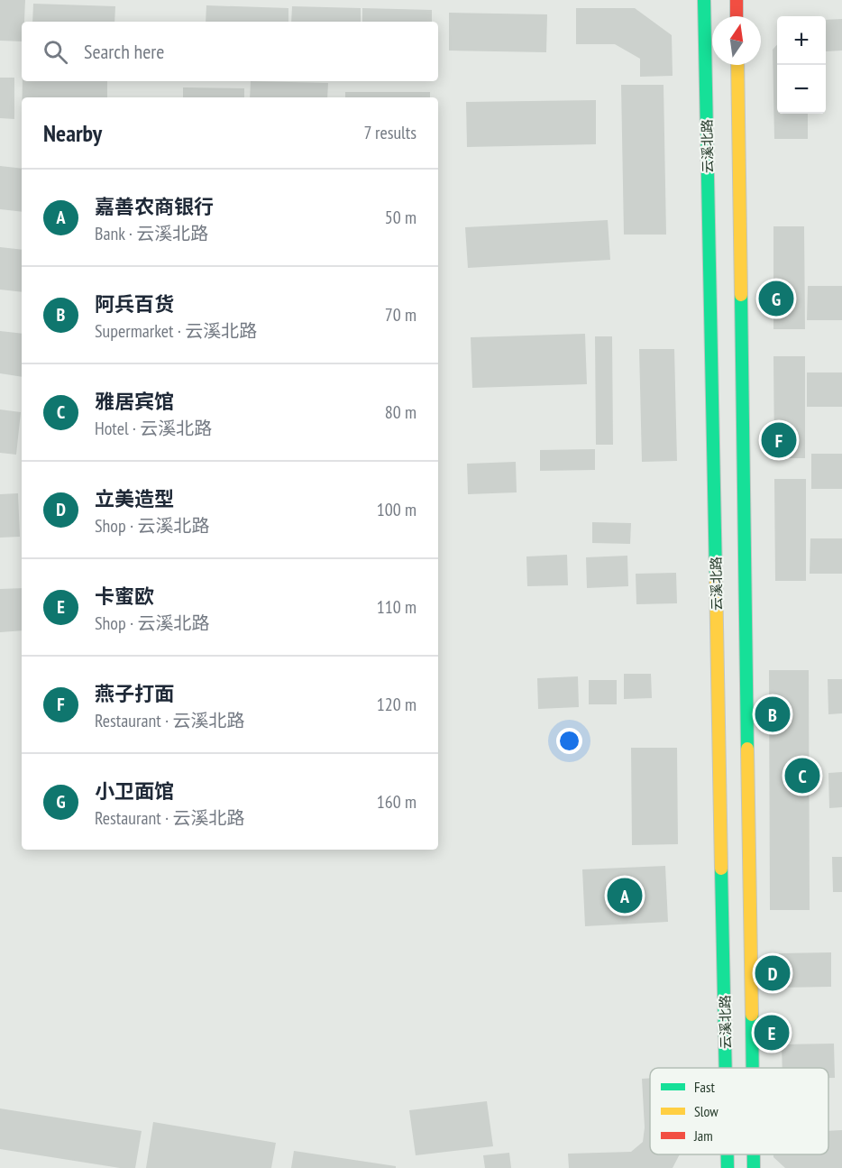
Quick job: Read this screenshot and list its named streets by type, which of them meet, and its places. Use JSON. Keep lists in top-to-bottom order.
{
  "streets": {
    "street": ["云溪北路"]
  },
  "legend": ["Fast", "Slow", "Jam"],
  "north": "top",
  "page": {
    "map_buttons": ["+", "−"],
    "search": "Search here",
    "heading": ["Nearby", "7 results"],
    "list": [
      {
        "mark": "A",
        "name": "嘉善农商银行",
        "note": "Bank · 云溪北路",
        "value": "50 m"
      },
      {
        "mark": "B",
        "name": "阿兵百货",
        "note": "Supermarket · 云溪北路",
        "value": "70 m"
      },
      {
        "mark": "C",
        "name": "雅居宾馆",
        "note": "Hotel · 云溪北路",
        "value": "80 m"
      },
      {
        "mark": "D",
        "name": "立美造型",
        "note": "Shop · 云溪北路",
        "value": "100 m"
      },
      {
        "mark": "E",
        "name": "卡蜜欧",
        "note": "Shop · 云溪北路",
        "value": "110 m"
      },
      {
        "mark": "F",
        "name": "燕子打面",
        "note": "Restaurant · 云溪北路",
        "value": "120 m"
      },
      {
        "mark": "G",
        "name": "小卫面馆",
        "note": "Restaurant · 云溪北路",
        "value": "160 m"
      }
    ],
    "pins": [
      "G",
      "F",
      "B",
      "C",
      "A",
      "D",
      "E"
    ]
  }
}
